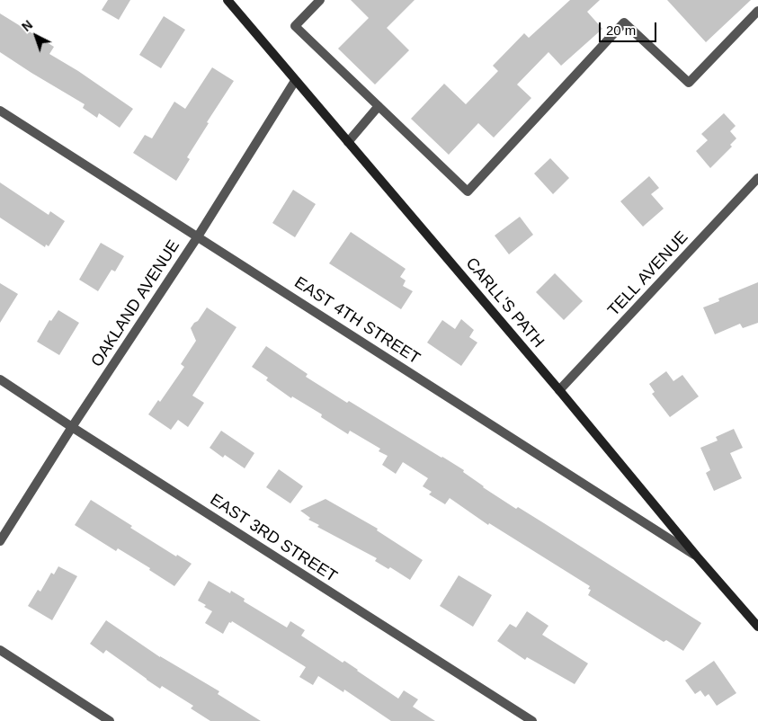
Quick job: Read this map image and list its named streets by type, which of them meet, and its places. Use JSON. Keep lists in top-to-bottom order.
{
  "streets": {
    "street": [
      "TELL AVENUE",
      "CARLL'S PATH",
      "OAKLAND AVENUE",
      "EAST 4TH STREET",
      "EAST 3RD STREET"
    ]
  },
  "crossings": [
    ["TELL AVENUE", "CARLL'S PATH"],
    ["CARLL'S PATH", "OAKLAND AVENUE"],
    ["CARLL'S PATH", "EAST 4TH STREET"],
    ["OAKLAND AVENUE", "EAST 4TH STREET"],
    ["OAKLAND AVENUE", "EAST 3RD STREET"]
  ],
  "scale_bar": "20 m",
  "north": "top left"
}
